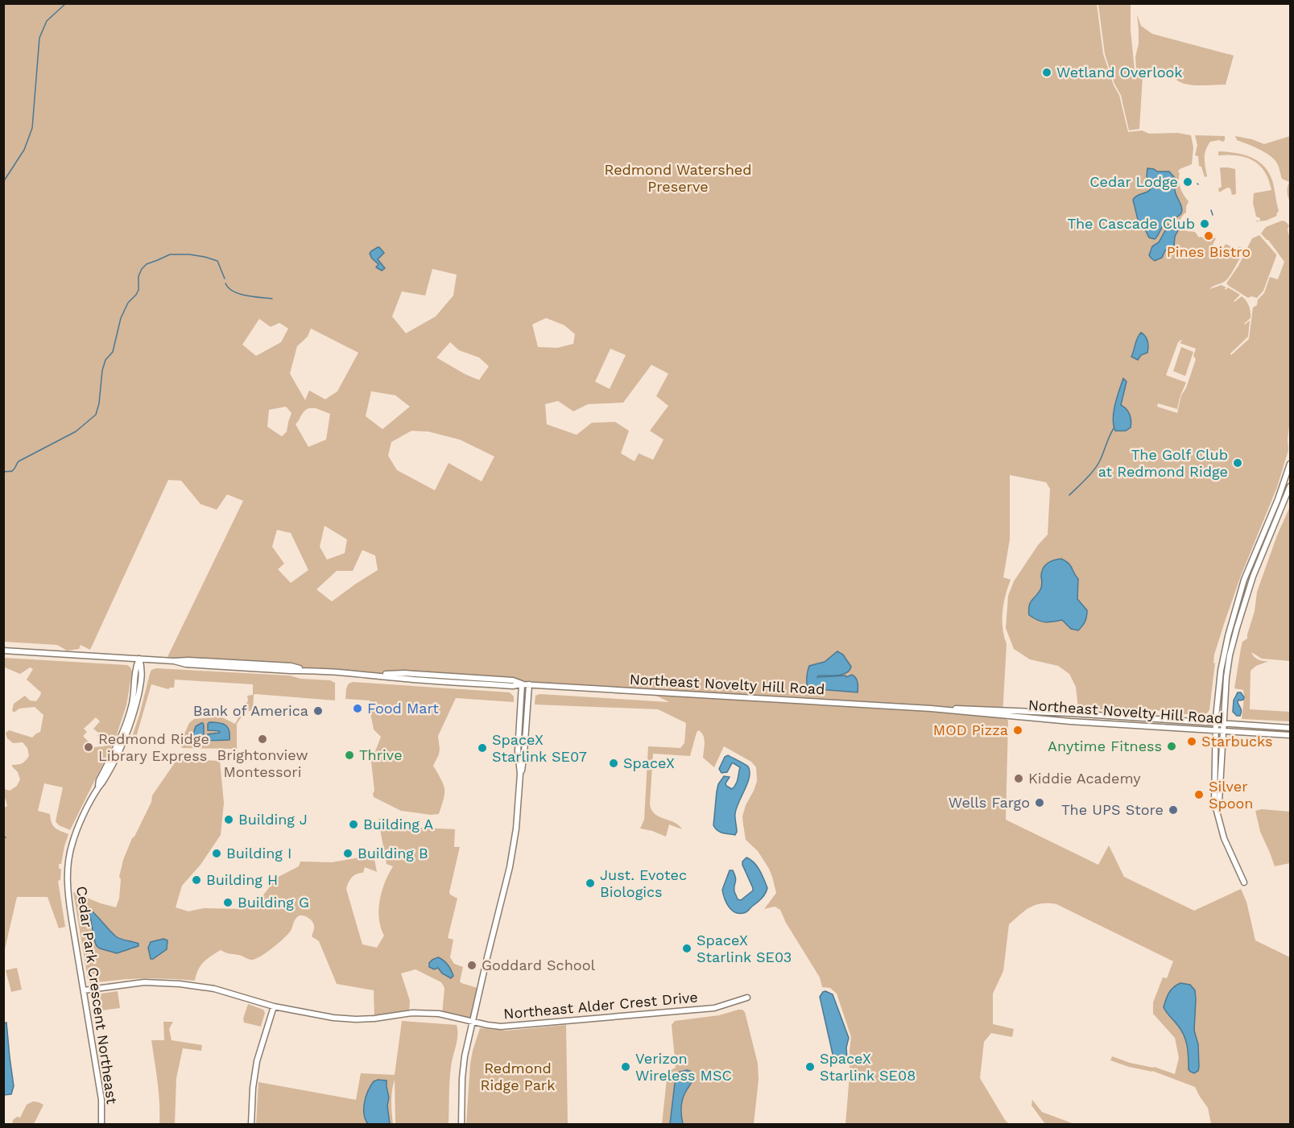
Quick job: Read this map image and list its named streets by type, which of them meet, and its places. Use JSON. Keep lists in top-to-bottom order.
{
  "streets": {
    "street": ["Northeast Novelty Hill Road", "Cedar Park Crescent Northeast", "Northeast Alder Crest Drive"]
  },
  "crossings": [
    ["Northeast Novelty Hill Road", "Cedar Park Crescent Northeast"],
    ["Cedar Park Crescent Northeast", "Northeast Alder Crest Drive"]
  ],
  "parks": ["Redmond Watershed Preserve", "Redmond Ridge Park"],
  "places": [
    "Wetland Overlook",
    "Cedar Lodge",
    "The Cascade Club",
    "Pines Bistro",
    "The Golf Club at Redmond Ridge",
    "Food Mart",
    "Bank of America",
    "MOD Pizza",
    "Brightonview Montessori",
    "Starbucks",
    "Anytime Fitness",
    "Redmond Ridge Library Express",
    "SpaceX Starlink SE07",
    "Thrive",
    "SpaceX",
    "Kiddie Academy",
    "Silver Spoon",
    "Wells Fargo",
    "The UPS Store",
    "Building J",
    "Building A",
    "Building I",
    "Building B",
    "Building H",
    "Just. Evotec Biologics",
    "Building G",
    "SpaceX Starlink SE03",
    "Goddard School",
    "Verizon Wireless MSC",
    "SpaceX Starlink SE08"
  ]
}
